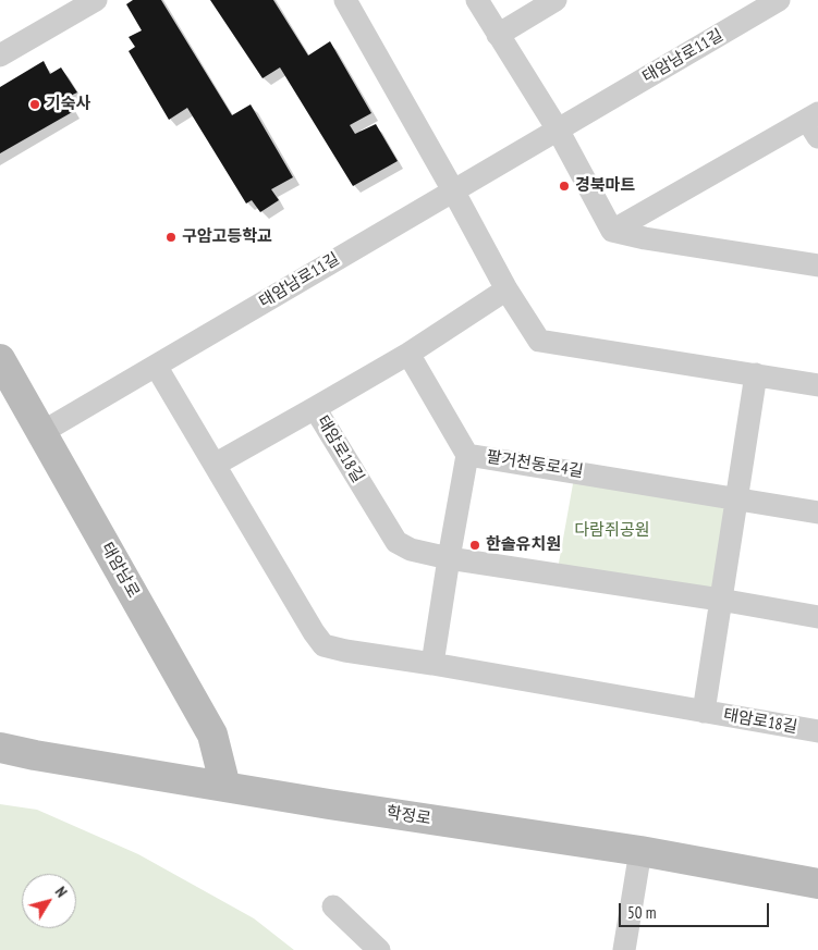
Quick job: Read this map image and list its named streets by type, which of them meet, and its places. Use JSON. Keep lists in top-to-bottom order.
{
  "streets": {
    "main road": ["태암남로", "학정로"],
    "street": ["태암남로11길", "태암로18길", "팔거천동로4길"]
  },
  "crossings": [
    ["태암남로11길", "태암로18길"],
    ["태암남로11길", "태암남로"],
    ["태암남로", "학정로"]
  ],
  "parks": ["다람쥐공원"],
  "places": [
    "기숙사",
    "경북마트",
    "구암고등학교",
    "한솔유치원"
  ],
  "scale_bar": "50 m",
  "north": "top right"
}
